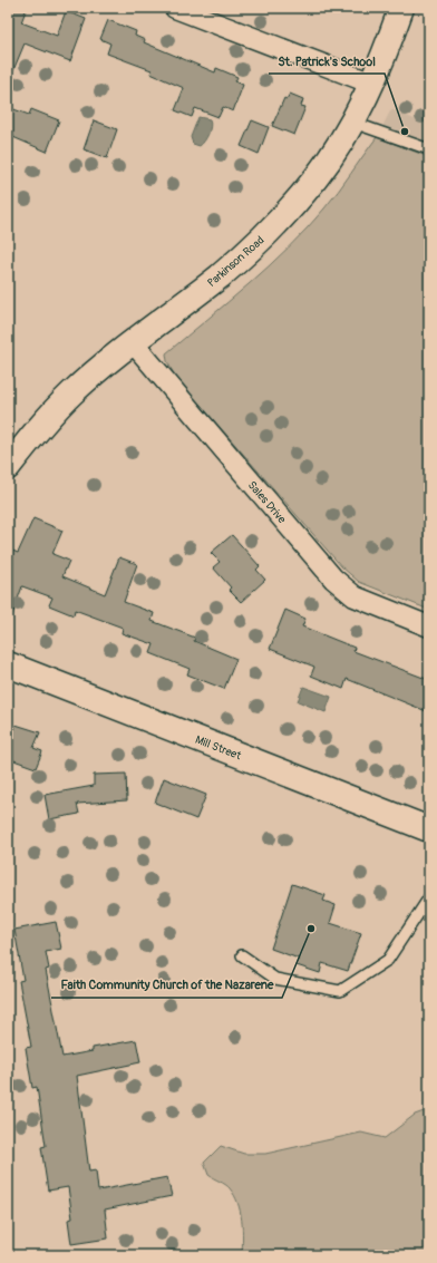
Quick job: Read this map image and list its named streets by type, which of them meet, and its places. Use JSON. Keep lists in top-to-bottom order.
{
  "streets": {
    "main road": ["Parkinson Road", "Mill Street"],
    "street": ["Sales Drive"]
  },
  "crossings": [
    ["Parkinson Road", "Sales Drive"]
  ],
  "places": ["St. Patrick's School", "Faith Community Church of the Nazarene"]
}
